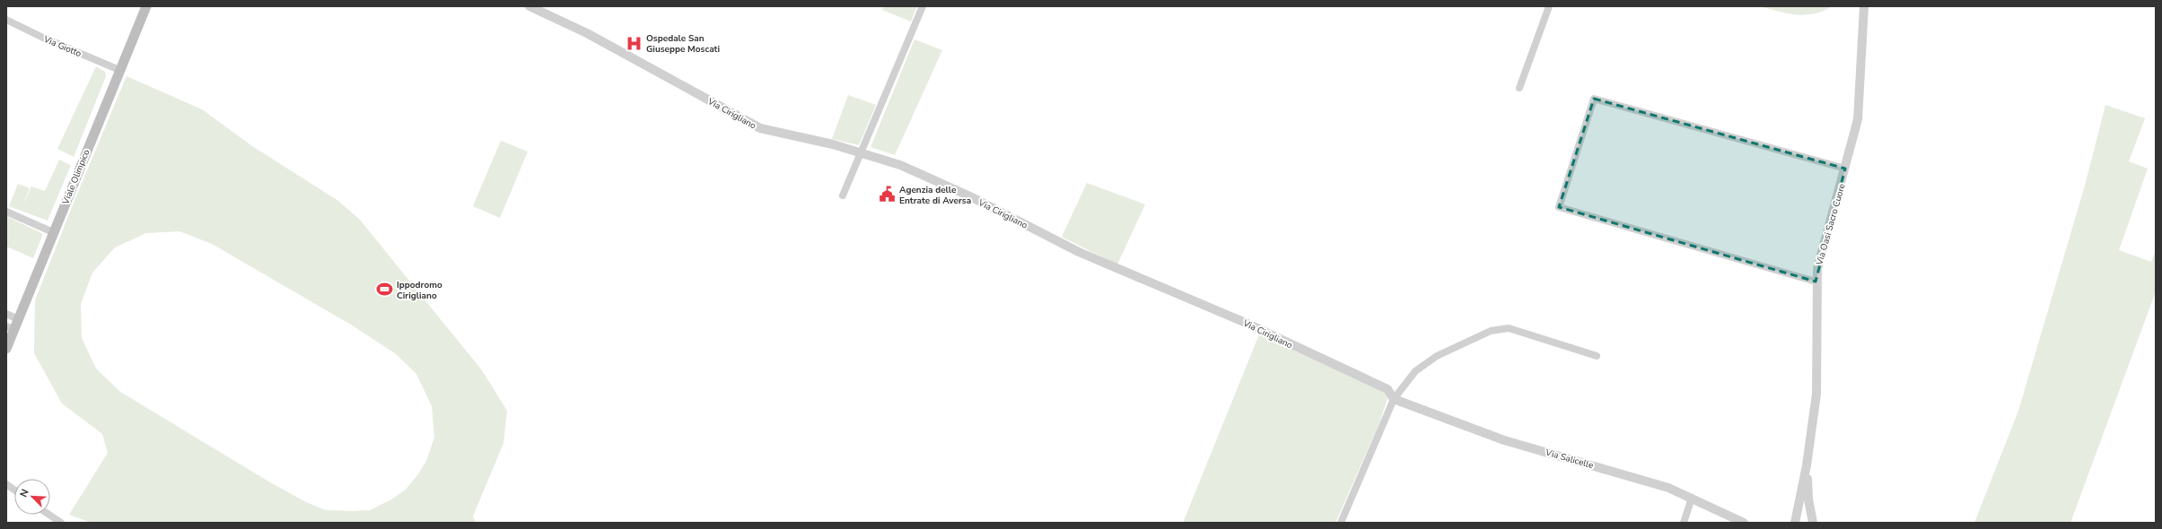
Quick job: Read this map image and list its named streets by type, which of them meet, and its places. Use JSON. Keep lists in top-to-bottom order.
{
  "streets": {
    "main road": ["Viale Olimpico"],
    "street": [
      "Via Giotto",
      "Via Cirigliano",
      "Via Oasi Sacro Cuore",
      "Via Salicelle"
    ]
  },
  "crossings": [
    ["Via Giotto", "Viale Olimpico"],
    ["Via Cirigliano", "Via Salicelle"]
  ],
  "places": {
    "hospital": ["Ospedale San Giuseppe Moscati"],
    "public building": ["Agenzia delle Entrate di Aversa"],
    "sports": ["Ippodromo Cirigliano"]
  },
  "north": "top left"
}
